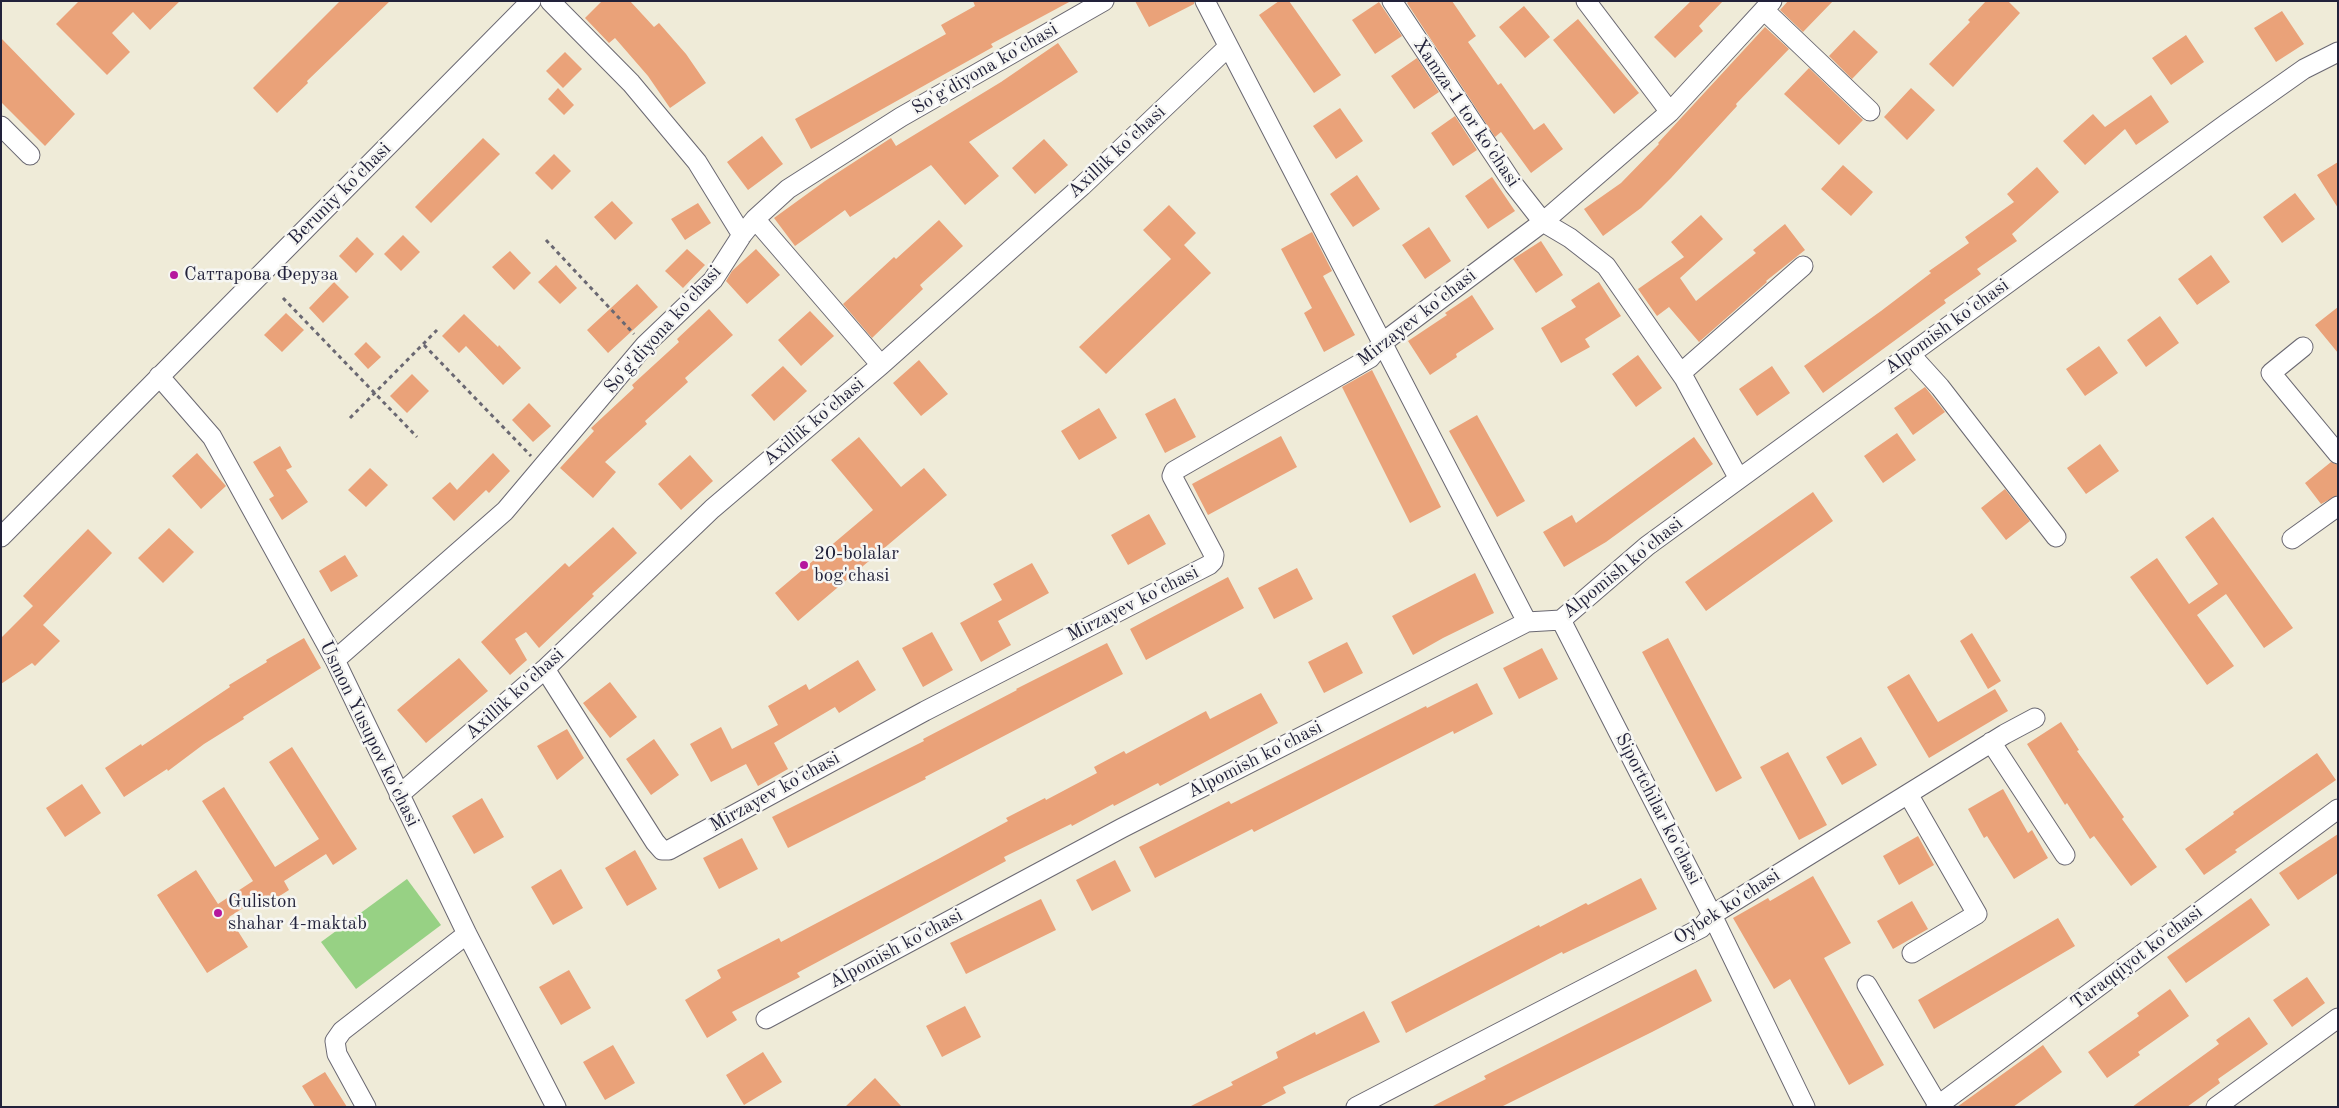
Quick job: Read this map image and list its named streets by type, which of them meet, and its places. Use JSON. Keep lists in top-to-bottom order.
{
  "streets": {
    "street": [
      "So'g'diyona ko'chasi",
      "Xamza-1 tor ko'chasi",
      "Axillik ko'chasi",
      "Beruniy ko'chasi",
      "Mirzayev ko'chasi",
      "Alpomish ko'chasi",
      "Usmon Yusupov ko'chasi",
      "Siportchilar ko'chasi",
      "Oybek ko'chasi",
      "Taraqqiyot ko'chasi"
    ]
  },
  "crossings": [
    ["So'g'diyona ko'chasi", "Usmon Yusupov ko'chasi"],
    ["Xamza-1 tor ko'chasi", "Mirzayev ko'chasi"],
    ["Axillik ko'chasi", "Mirzayev ko'chasi"],
    ["Axillik ko'chasi", "Usmon Yusupov ko'chasi"],
    ["Beruniy ko'chasi", "Usmon Yusupov ko'chasi"],
    ["Alpomish ko'chasi", "Siportchilar ko'chasi"],
    ["Siportchilar ko'chasi", "Oybek ko'chasi"]
  ],
  "places": ["Саттарова Феруза", "20-bolalar bog'chasi", "Guliston shahar 4-maktab"]
}
